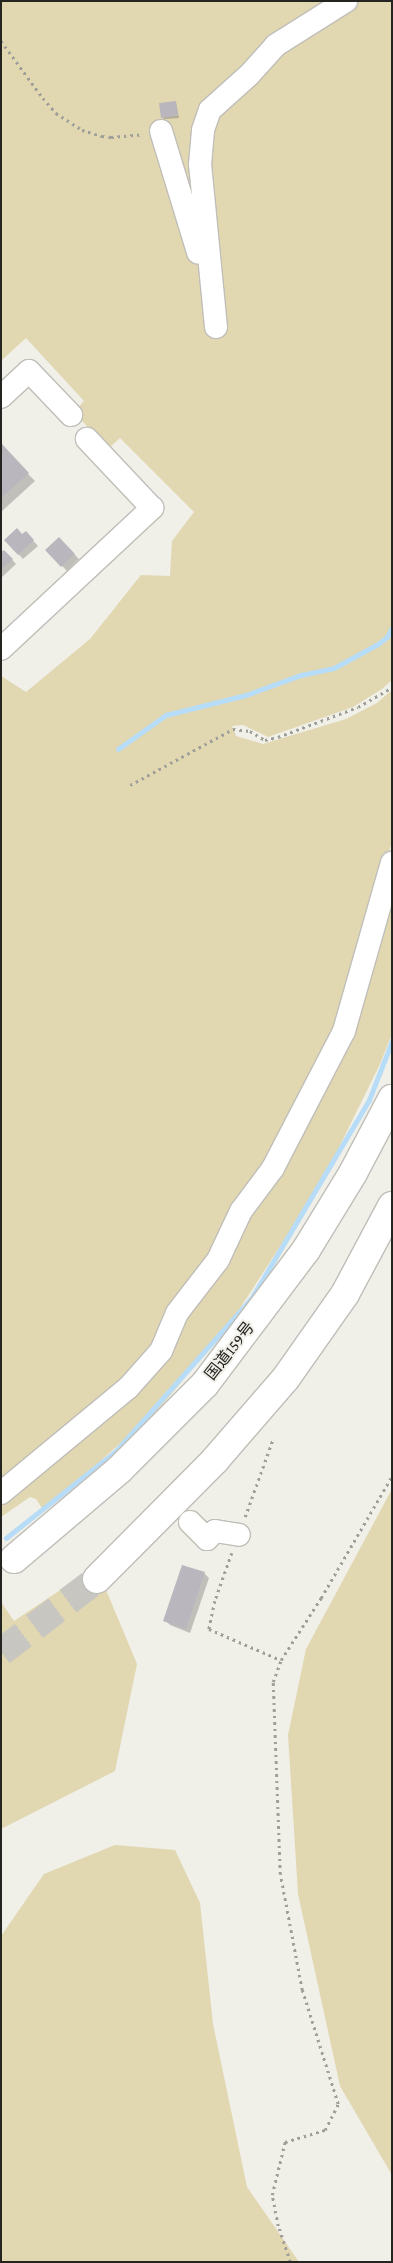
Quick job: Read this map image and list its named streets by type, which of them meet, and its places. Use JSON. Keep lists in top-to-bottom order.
{
  "streets": {
    "highway": ["国道159号"]
  }
}
